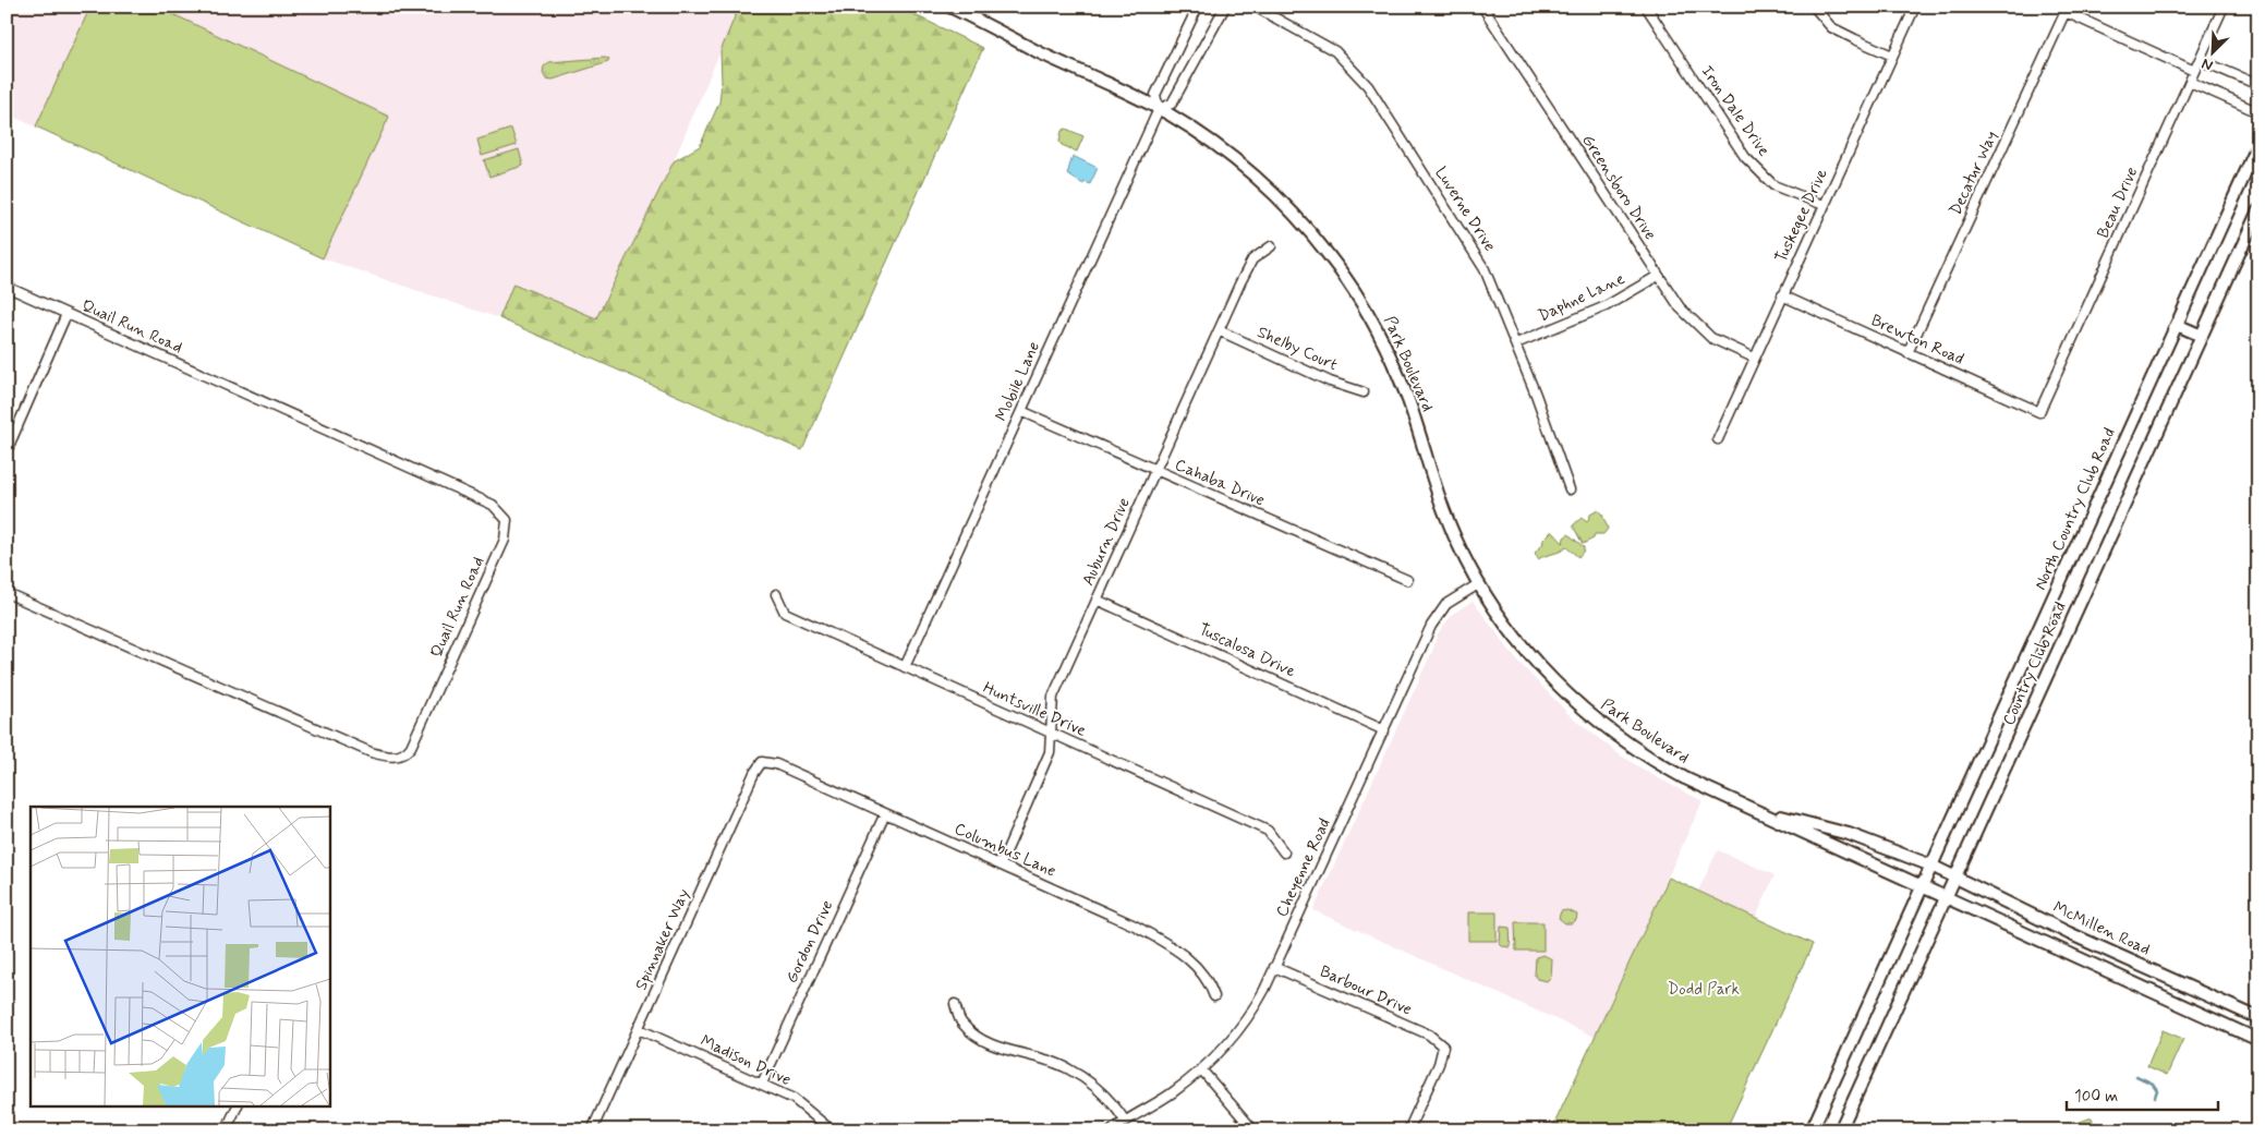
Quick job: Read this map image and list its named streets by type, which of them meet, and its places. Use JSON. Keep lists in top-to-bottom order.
{
  "streets": {
    "main road": [
      "Park Boulevard",
      "North Country Club Road",
      "Country Club Road",
      "McMillen Road"
    ],
    "street": [
      "Iron Dale Drive",
      "Decatur Way",
      "Greensboro Drive",
      "Beau Drive",
      "Luverne Drive",
      "Tuskegee Drive",
      "Daphne Lane",
      "Quail Run Road",
      "Brewton Road",
      "Shelby Court",
      "Mobile Lane",
      "Cahaba Drive",
      "Auburn Drive",
      "Tuscalosa Drive",
      "Huntsville Drive",
      "Columbus Lane",
      "Cheyenne Road",
      "Spinnaker Way",
      "Gordon Drive",
      "Barbour Drive",
      "Madison Drive"
    ]
  },
  "crossings": [
    ["Iron Dale Drive", "Tuskegee Drive"],
    ["Decatur Way", "Brewton Road"],
    ["Greensboro Drive", "Tuskegee Drive"],
    ["Greensboro Drive", "Daphne Lane"],
    ["Beau Drive", "Brewton Road"],
    ["Luverne Drive", "Daphne Lane"],
    ["Tuskegee Drive", "Brewton Road"],
    ["Shelby Court", "Auburn Drive"],
    ["Park Boulevard", "Mobile Lane"],
    ["Park Boulevard", "North Country Club Road"],
    ["Park Boulevard", "Country Club Road"],
    ["Park Boulevard", "Cheyenne Road"],
    ["Park Boulevard", "McMillen Road"],
    ["Mobile Lane", "Cahaba Drive"],
    ["Mobile Lane", "Huntsville Drive"],
    ["Cahaba Drive", "Auburn Drive"],
    ["North Country Club Road", "McMillen Road"],
    ["Auburn Drive", "Tuscalosa Drive"],
    ["Auburn Drive", "Huntsville Drive"],
    ["Auburn Drive", "Columbus Lane"],
    ["Tuscalosa Drive", "Cheyenne Road"],
    ["Country Club Road", "McMillen Road"],
    ["Columbus Lane", "Spinnaker Way"],
    ["Columbus Lane", "Gordon Drive"],
    ["Cheyenne Road", "Barbour Drive"],
    ["Spinnaker Way", "Madison Drive"],
    ["Gordon Drive", "Madison Drive"]
  ],
  "parks": ["Dodd Park"],
  "scale_bar": "100 m",
  "north": "bottom left"
}
